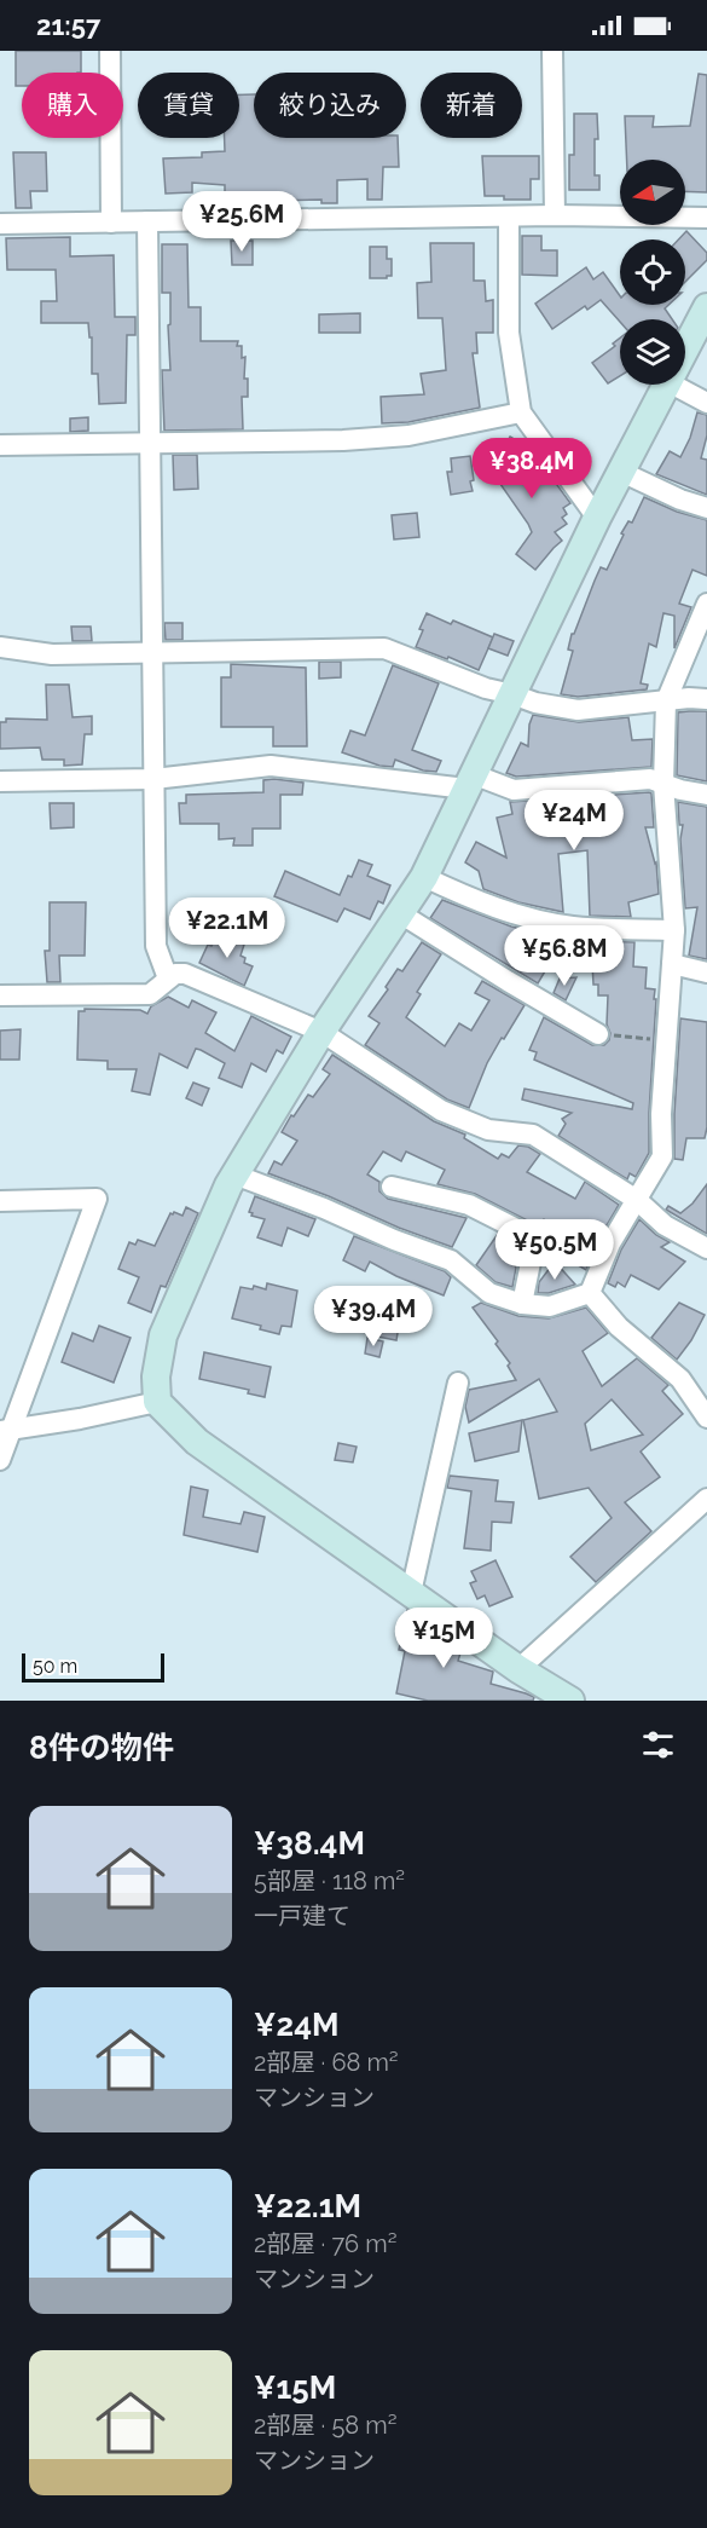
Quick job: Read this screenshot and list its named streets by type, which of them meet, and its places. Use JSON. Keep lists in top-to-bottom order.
{
  "scale_bar": "50 m",
  "north": "left",
  "page": {
    "status": "21:57",
    "chip": [
      "購入",
      "賃貸",
      "絞り込み",
      "新着"
    ],
    "price": [
      "¥25.6M",
      "¥38.4M",
      "¥24M",
      "¥22.1M",
      "¥56.8M",
      "¥50.5M",
      "¥39.4M",
      "¥15M"
    ],
    "scale": "50 m",
    "heading": "8件の物件",
    "list": [
      {
        "name": "¥38.4M",
        "note": "5部屋 · 118 m² · 一戸建て"
      },
      {
        "name": "¥24M",
        "note": "2部屋 · 68 m² · マンション"
      },
      {
        "name": "¥22.1M",
        "note": "2部屋 · 76 m² · マンション"
      },
      {
        "name": "¥15M",
        "note": "2部屋 · 58 m² · マンション"
      }
    ]
  }
}
